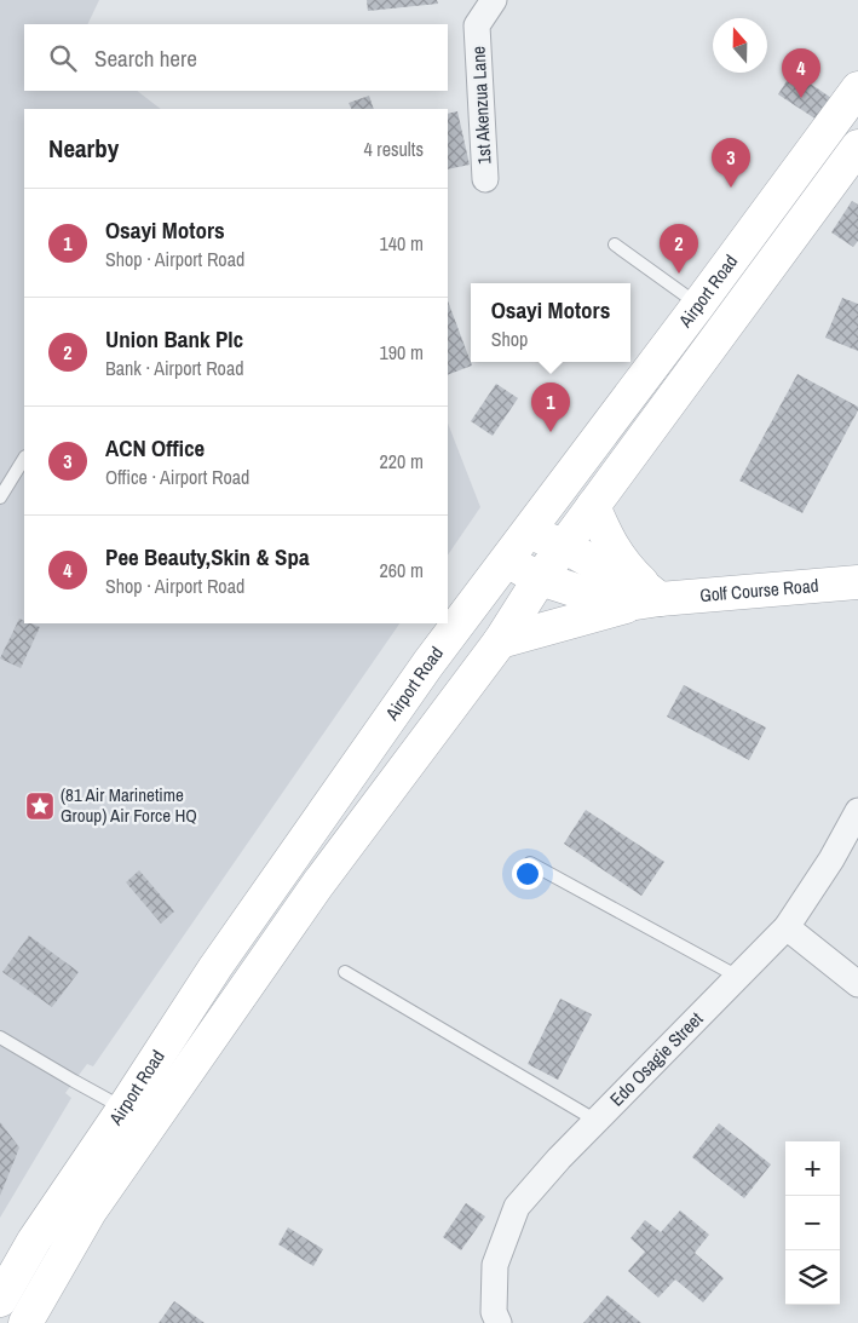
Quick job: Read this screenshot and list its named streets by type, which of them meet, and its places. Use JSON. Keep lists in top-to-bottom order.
{
  "streets": {
    "main road": ["Airport Road", "Golf Course Road"],
    "street": ["1st Akenzua Lane", "Edo Osagie Street"]
  },
  "crossings": [
    ["Airport Road", "Golf Course Road"]
  ],
  "places": {
    "place": ["(81 Air Marinetime Group) Air Force HQ"]
  },
  "north": "top",
  "page": {
    "search": "Search here",
    "pins": [
      "4",
      "3",
      "2",
      "1"
    ],
    "heading": ["Nearby", "4 results"],
    "list": [
      {
        "mark": "1",
        "name": "Osayi Motors",
        "note": "Shop · Airport Road",
        "value": "140 m"
      },
      {
        "mark": "2",
        "name": "Union Bank Plc",
        "note": "Bank · Airport Road",
        "value": "190 m"
      },
      {
        "mark": "3",
        "name": "ACN Office",
        "note": "Office · Airport Road",
        "value": "220 m"
      },
      {
        "mark": "4",
        "name": "Pee Beauty,Skin & Spa",
        "note": "Shop · Airport Road",
        "value": "260 m"
      }
    ],
    "popup": ["Osayi Motors", "Shop"],
    "map_buttons": ["+", "−"]
  }
}
